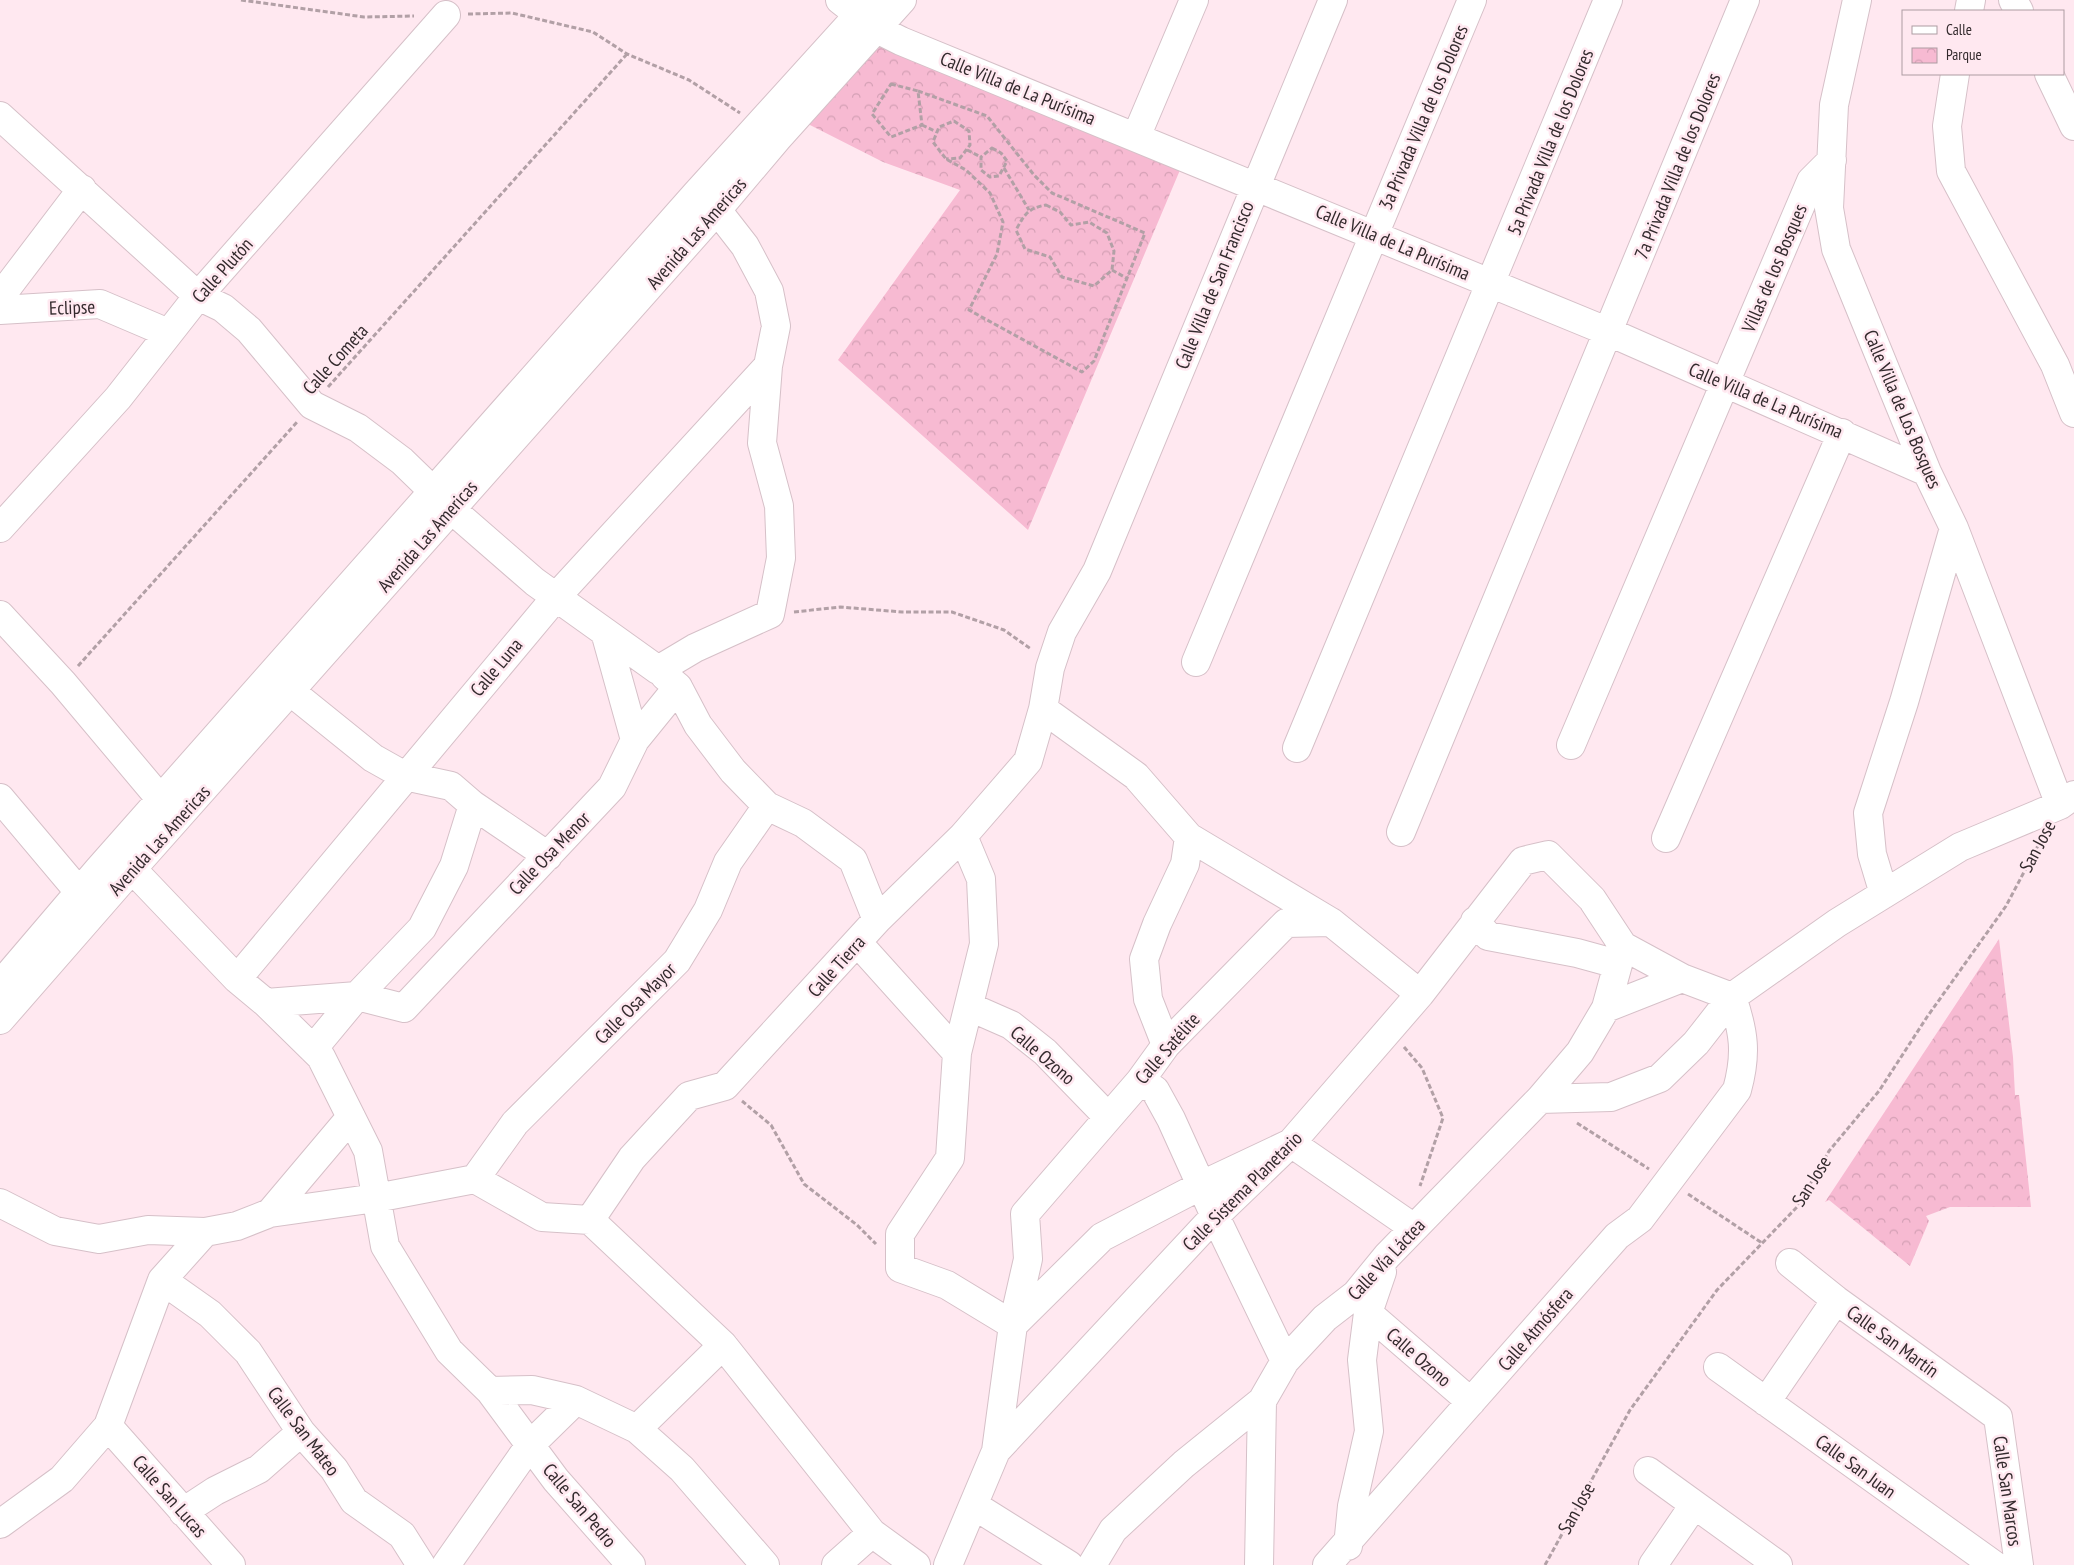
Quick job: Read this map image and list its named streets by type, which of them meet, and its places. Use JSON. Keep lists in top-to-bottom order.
{
  "streets": {
    "street": [
      "Calle Villa de La Purísima",
      "3a Privada Villa de los Dolores",
      "5a Privada Villa de los Dolores",
      "7a Privada Villa de los Dolores",
      "Avenida Las Americas",
      "Villas de los Bosques",
      "Calle Plutón",
      "Calle Villa de San Francisco",
      "Eclipse",
      "Calle Villa de Los Bosques",
      "Calle Luna",
      "Calle Osa Menor",
      "Calle Tierra",
      "Calle Osa Mayor",
      "Calle Satélite",
      "Calle Ozono",
      "Calle Sistema Planetario",
      "Calle Vía Láctea",
      "Calle Atmósfera",
      "Calle San Martín",
      "Calle San Mateo",
      "Calle San Juan",
      "Calle San Marcos",
      "Calle San Lucas",
      "Calle San Pedro"
    ],
    "path": ["Calle Cometa", "San Jose"]
  },
  "crossings": [
    ["Calle Villa de La Purísima", "3a Privada Villa de los Dolores"],
    ["Calle Villa de La Purísima", "5a Privada Villa de los Dolores"],
    ["Calle Villa de La Purísima", "7a Privada Villa de los Dolores"],
    ["Calle Villa de La Purísima", "Villas de los Bosques"],
    ["Calle Villa de La Purísima", "Calle Villa de San Francisco"],
    ["Calle Villa de La Purísima", "Calle Villa de Los Bosques"],
    ["Avenida Las Americas", "Calle Cometa"],
    ["Avenida Las Americas", "Calle San Pedro"],
    ["Villas de los Bosques", "Calle Villa de Los Bosques"],
    ["Calle Plutón", "Eclipse"],
    ["Calle Villa de San Francisco", "Calle Tierra"],
    ["Calle Villa de Los Bosques", "San Jose"],
    ["Calle Luna", "Calle San Pedro"],
    ["Calle Satélite", "Calle Ozono"],
    ["Calle Ozono", "Calle Atmósfera"],
    ["Calle Sistema Planetario", "Calle Vía Láctea"],
    ["Calle San Martín", "Calle San Marcos"]
  ],
  "legend": ["Calle", "Parque"]
}
